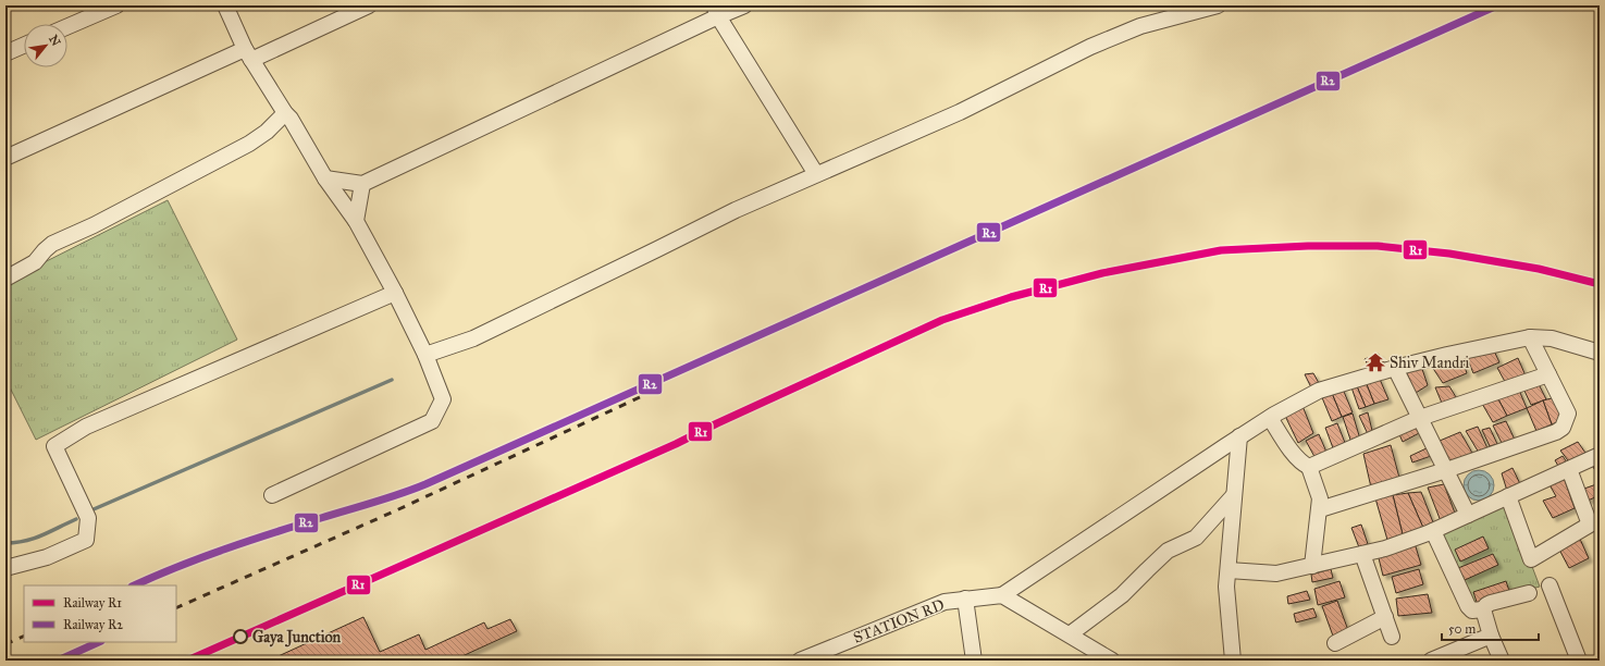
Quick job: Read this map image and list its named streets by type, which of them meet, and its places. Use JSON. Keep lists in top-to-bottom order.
{
  "streets": {
    "street": ["STATION RD"]
  },
  "places": {
    "temple": ["Shiv Mandri"],
    "other": ["Gaya Junction"]
  },
  "lines": ["rail line R2", "rail line R1"],
  "legend": ["Railway R1", "Railway R2"],
  "scale_bar": "50 m",
  "north": "top right"
}
